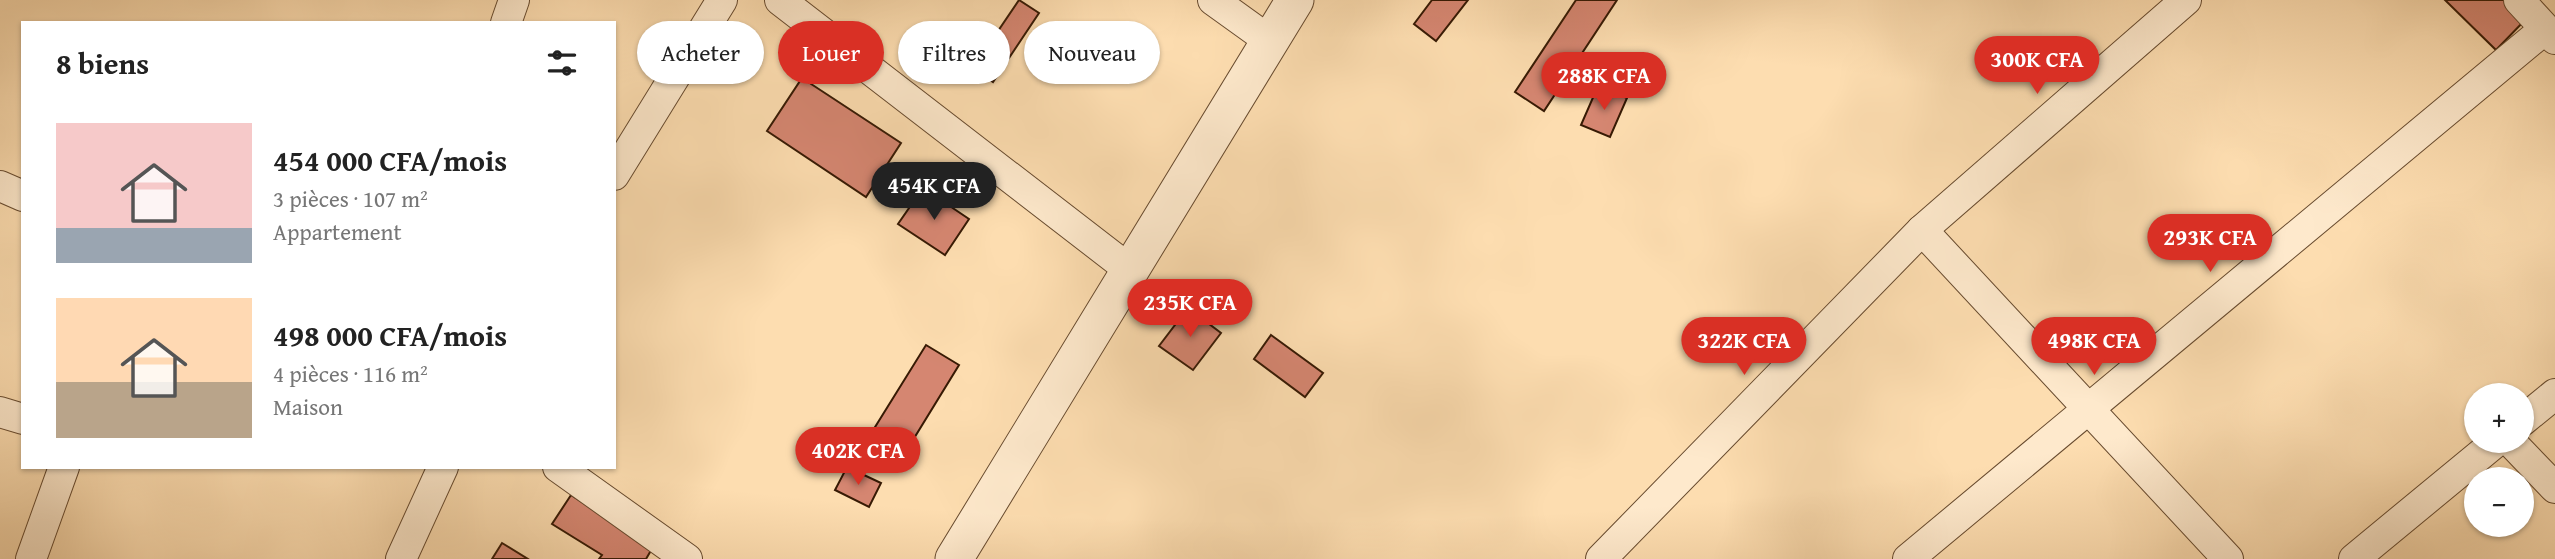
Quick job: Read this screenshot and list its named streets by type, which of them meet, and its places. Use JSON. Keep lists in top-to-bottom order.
{
  "page": {
    "chip": [
      "Acheter",
      "Louer",
      "Filtres",
      "Nouveau"
    ],
    "heading": "8 biens",
    "price": [
      "300K CFA",
      "288K CFA",
      "454K CFA",
      "293K CFA",
      "235K CFA",
      "322K CFA",
      "498K CFA",
      "402K CFA"
    ],
    "list": [
      {
        "name": "454 000 CFA/mois",
        "note": "3 pièces · 107 m² · Appartement"
      },
      {
        "name": "498 000 CFA/mois",
        "note": "4 pièces · 116 m² · Maison"
      }
    ],
    "map_buttons": ["+", "−"]
  }
}
